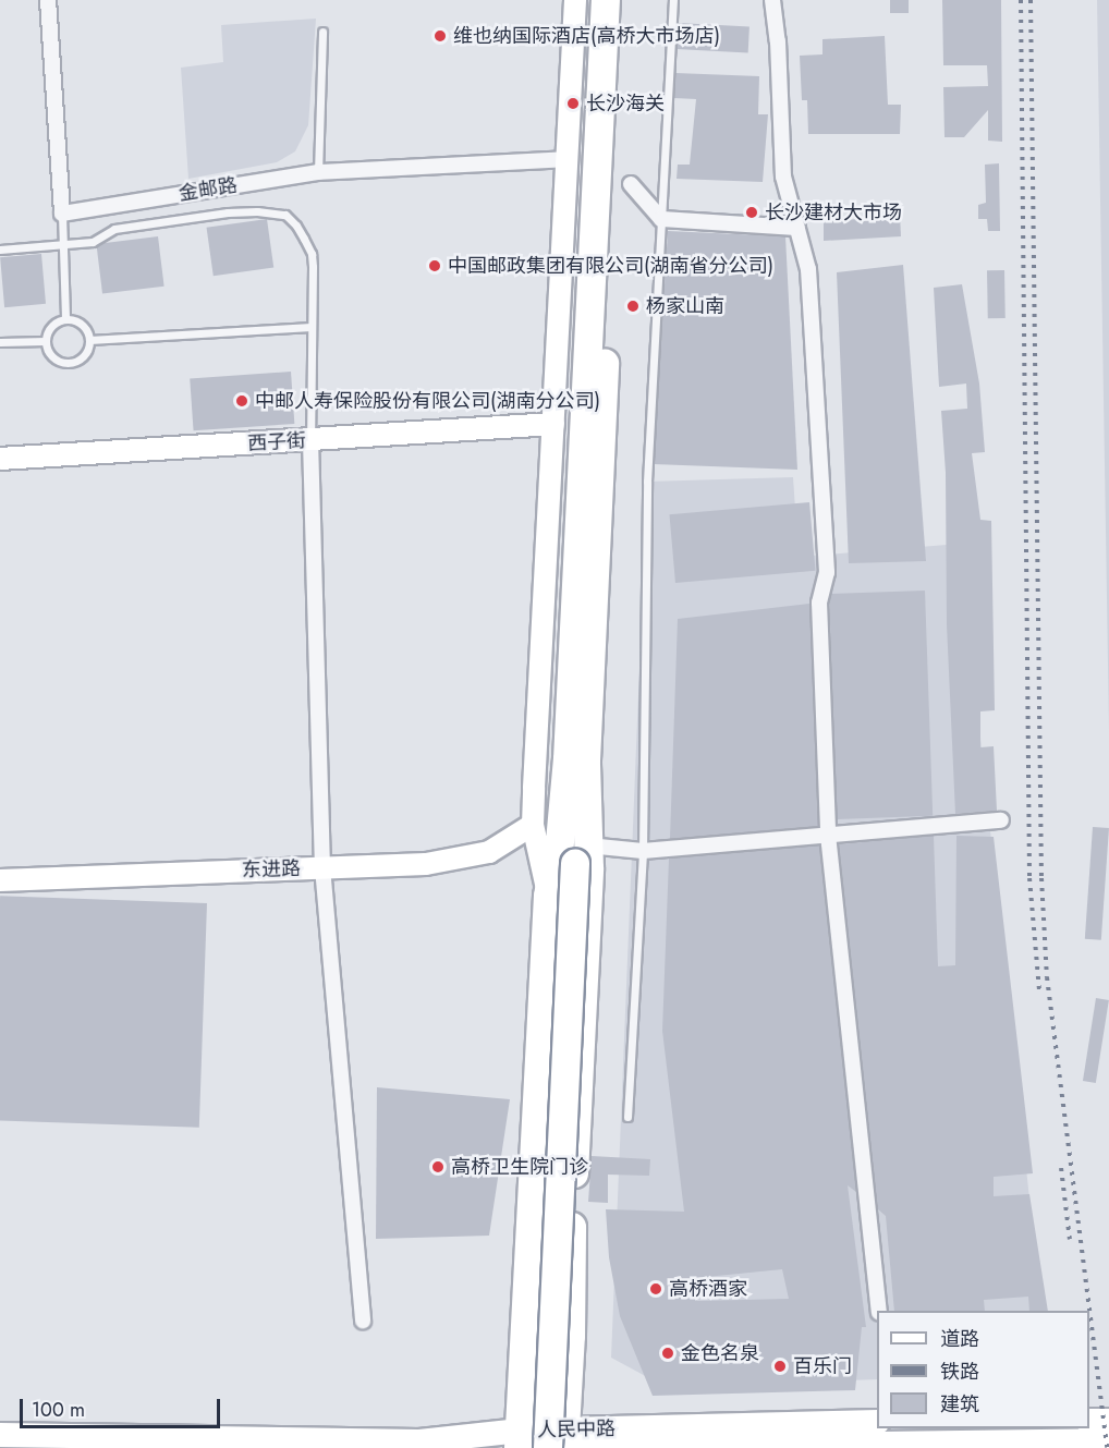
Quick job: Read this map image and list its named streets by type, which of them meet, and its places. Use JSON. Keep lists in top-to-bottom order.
{
  "streets": {
    "main road": ["人民中路"],
    "street": ["金邮路", "西子街", "东进路"]
  },
  "places": [
    "维也纳国际酒店(高桥大市场店)",
    "长沙海关",
    "长沙建材大市场",
    "中国邮政集团有限公司(湖南省分公司)",
    "杨家山南",
    "中邮人寿保险股份有限公司(湖南分公司)",
    "高桥卫生院门诊",
    "高桥酒家",
    "金色名泉",
    "百乐门"
  ],
  "legend": ["道路", "铁路", "建筑"],
  "scale_bar": "100 m"
}
